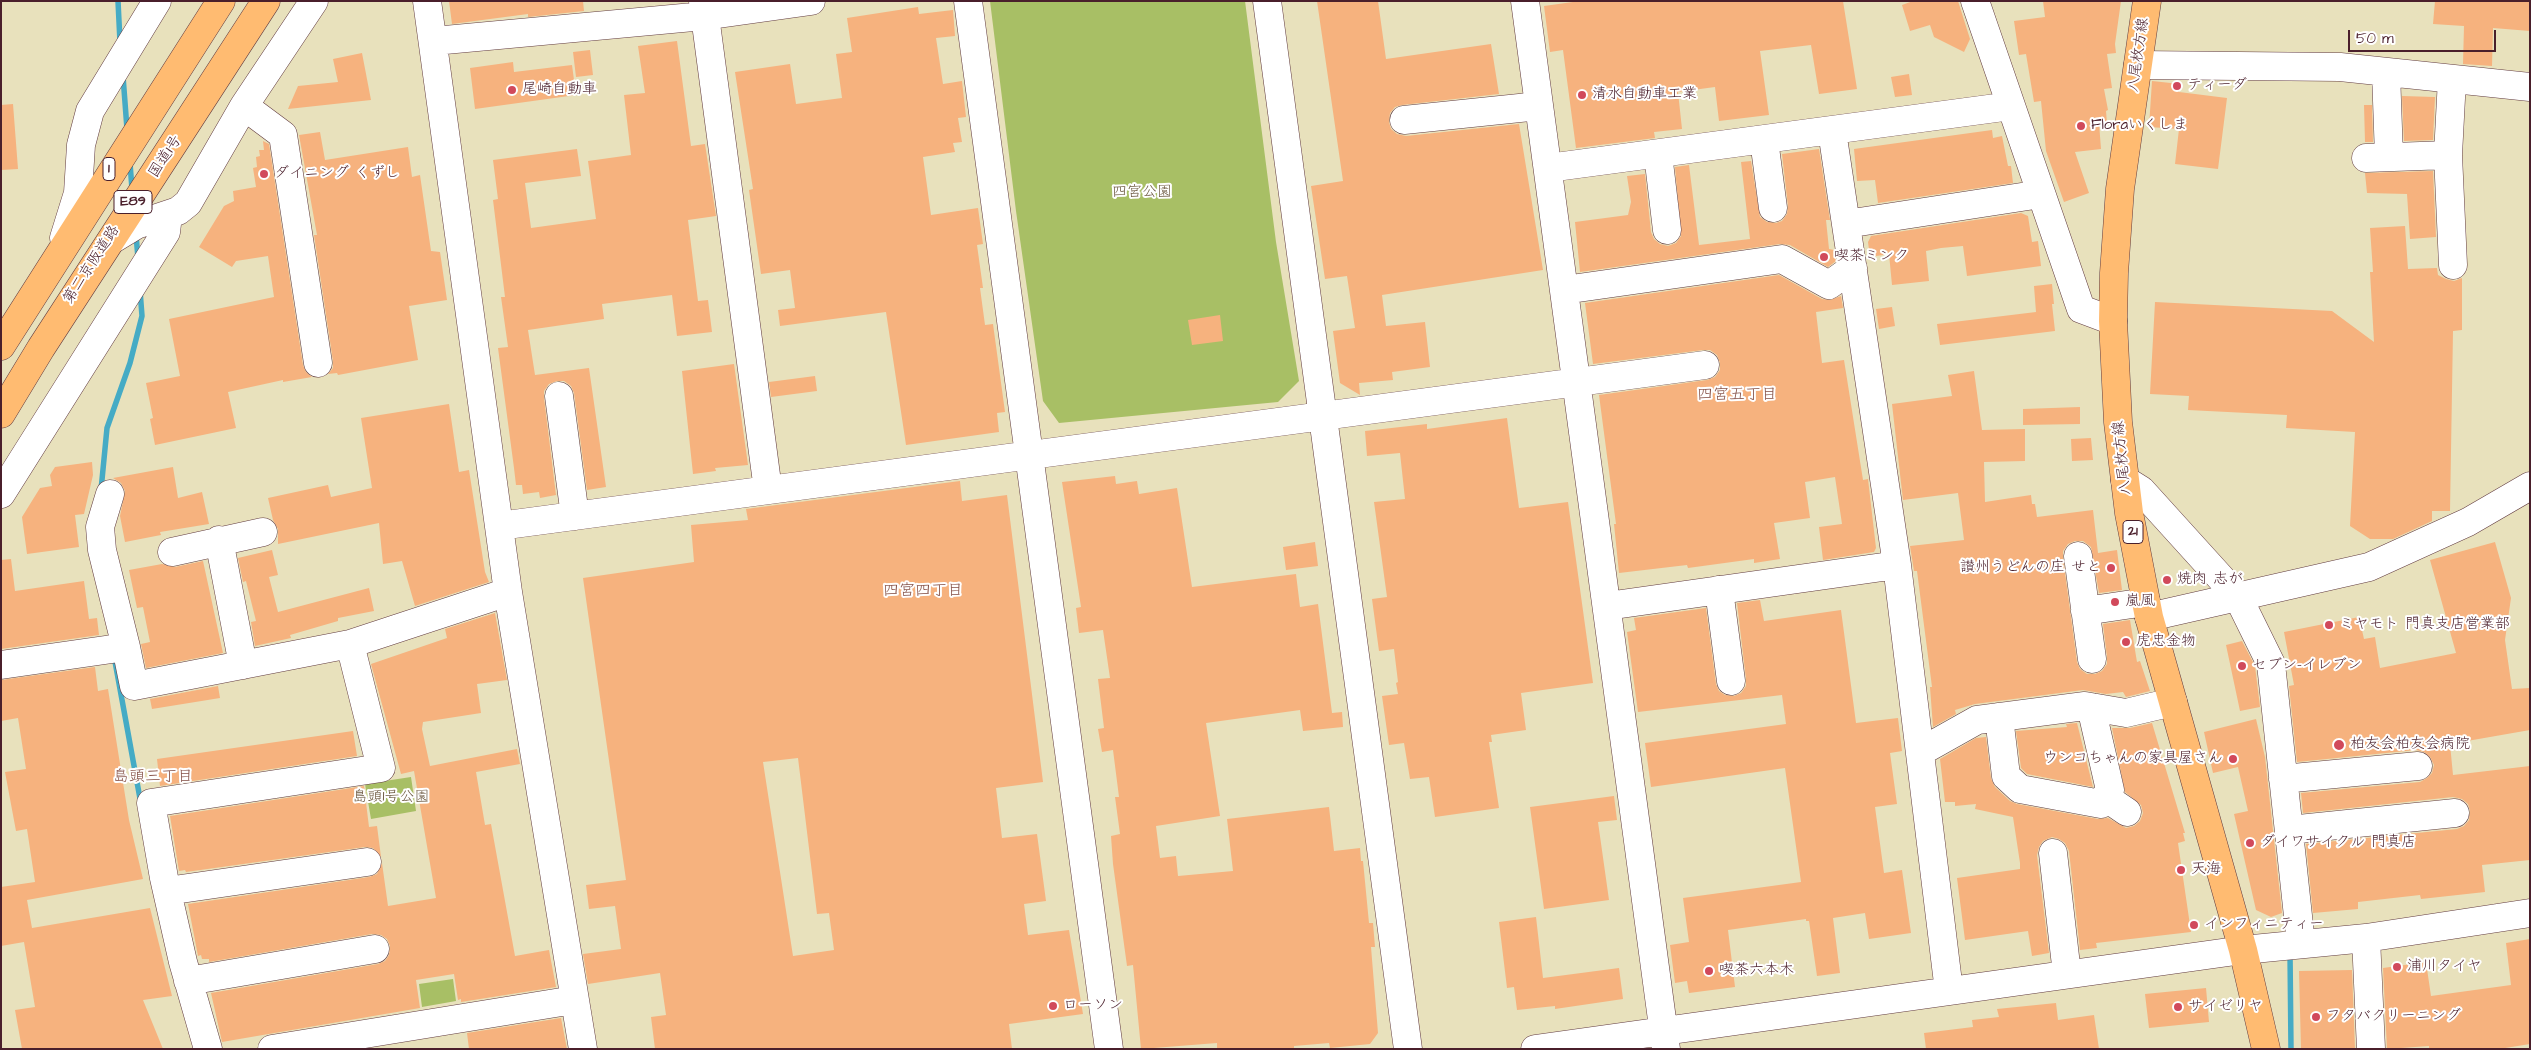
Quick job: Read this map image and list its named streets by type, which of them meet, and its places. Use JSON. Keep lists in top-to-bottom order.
{
  "streets": {
    "main road": [
      "八尾枚方線",
      "国道1号",
      "1",
      "E89",
      "第二京阪道路",
      "21"
    ]
  },
  "crossings": [
    ["国道1号", "第二京阪道路"]
  ],
  "districts": ["四宮五丁目", "四宮四丁目", "島頭三丁目"],
  "parks": ["四宮公園", "島頭1号公園"],
  "places": [
    "ティーダ",
    "尾崎自動車",
    "清水自動車工業",
    "Floraいくしま",
    "ダイニング くずし",
    "喫茶ミンク",
    "讃州うどんの庄 せと",
    "焼肉 志が",
    "嵐風",
    "ミヤモト 門真支店営業部",
    "虎忠金物",
    "セブン-イレブン",
    "柏友会柏友会病院",
    "ウンコちゃんの家具屋さん",
    "ダイワサイクル 門真店",
    "天海",
    "インフィニティー",
    "浦川タイヤ",
    "喫茶六本木",
    "ローソン",
    "サイゼリヤ",
    "フタバクリーニング"
  ],
  "scale_bar": "50 m"
}
